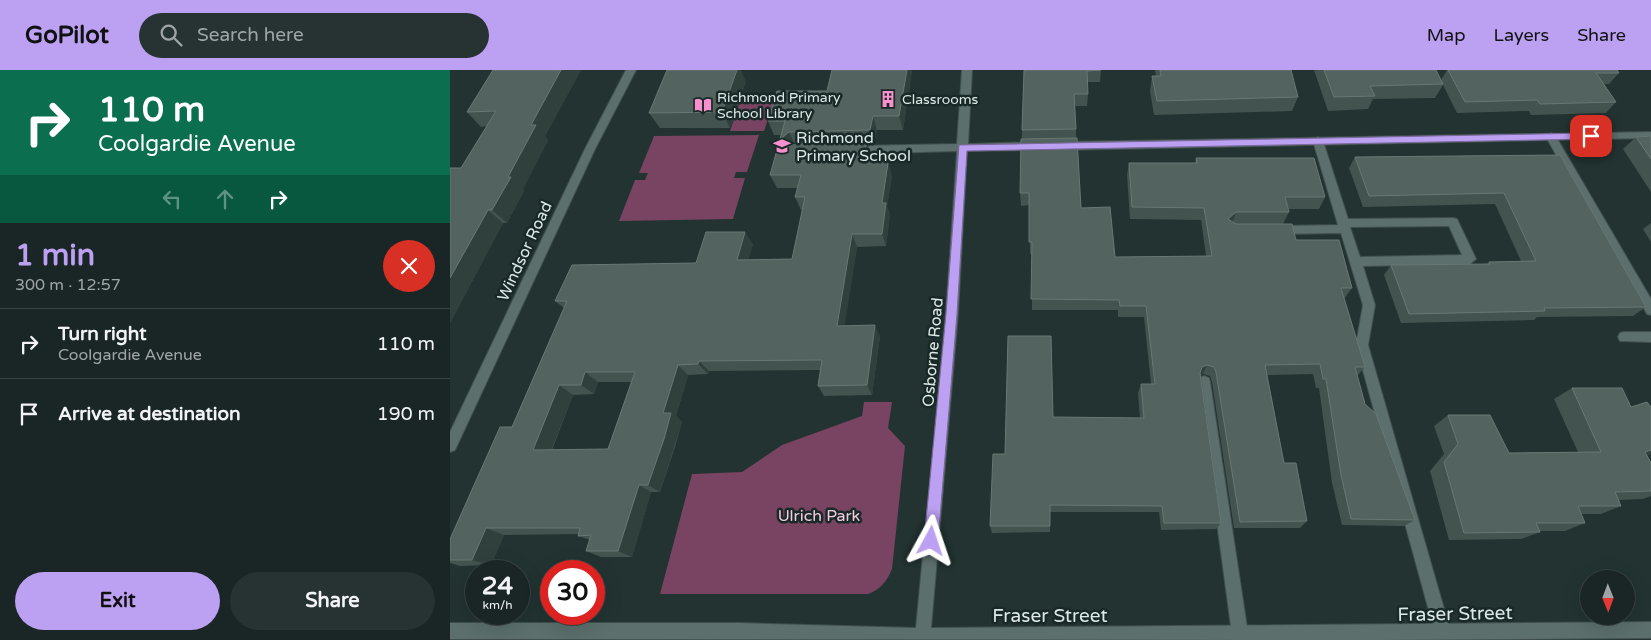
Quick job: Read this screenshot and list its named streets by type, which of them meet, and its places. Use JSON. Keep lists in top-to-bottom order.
{
  "streets": {
    "street": ["Windsor Road", "Osborne Road", "Fraser Street"]
  },
  "crossings": [
    ["Osborne Road", "Fraser Street"]
  ],
  "parks": ["Ulrich Park"],
  "places": {
    "building": ["Classrooms"],
    "library": ["Richmond Primary School Library"],
    "school or university": ["Richmond Primary School"]
  },
  "north": "bottom",
  "page": {
    "header": "GoPilot",
    "search": "Search here",
    "nav": ["Map", "Layers", "Share"],
    "turn": ["110 m", "Coolgardie Avenue"],
    "heading": ["1 min", "300 m · 12:57"],
    "list": [
      {
        "name": "Turn right",
        "note": "Coolgardie Avenue",
        "value": "110 m"
      },
      {
        "name": "Arrive at destination",
        "value": "190 m"
      }
    ],
    "speed": "24 km/h",
    "limit": "30",
    "buttons": ["Exit", "Share"]
  }
}
